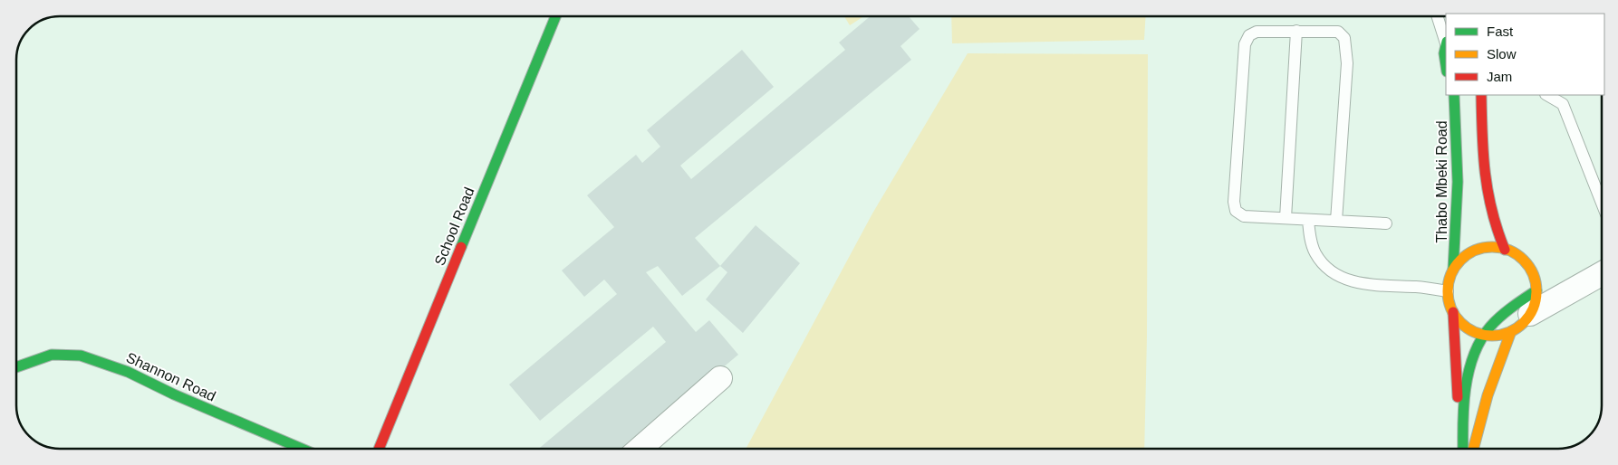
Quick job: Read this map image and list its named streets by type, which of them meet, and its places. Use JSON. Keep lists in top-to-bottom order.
{
  "streets": {
    "main road": ["Thabo Mbeki Road", "School Road", "Shannon Road"]
  },
  "legend": ["Fast", "Slow", "Jam"]
}
